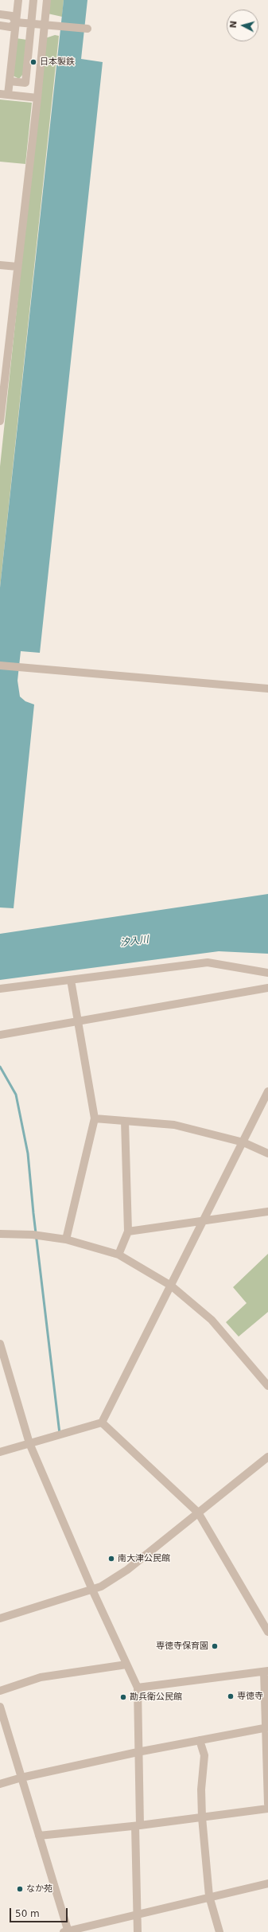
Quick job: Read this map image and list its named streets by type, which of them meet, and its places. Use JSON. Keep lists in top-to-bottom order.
{
  "water": ["汐入川"],
  "places": [
    "日本製鉄",
    "南大津公民館",
    "専徳寺保育園",
    "専徳寺",
    "勘兵衛公民館",
    "なか苑"
  ],
  "scale_bar": "50 m",
  "north": "left"
}
